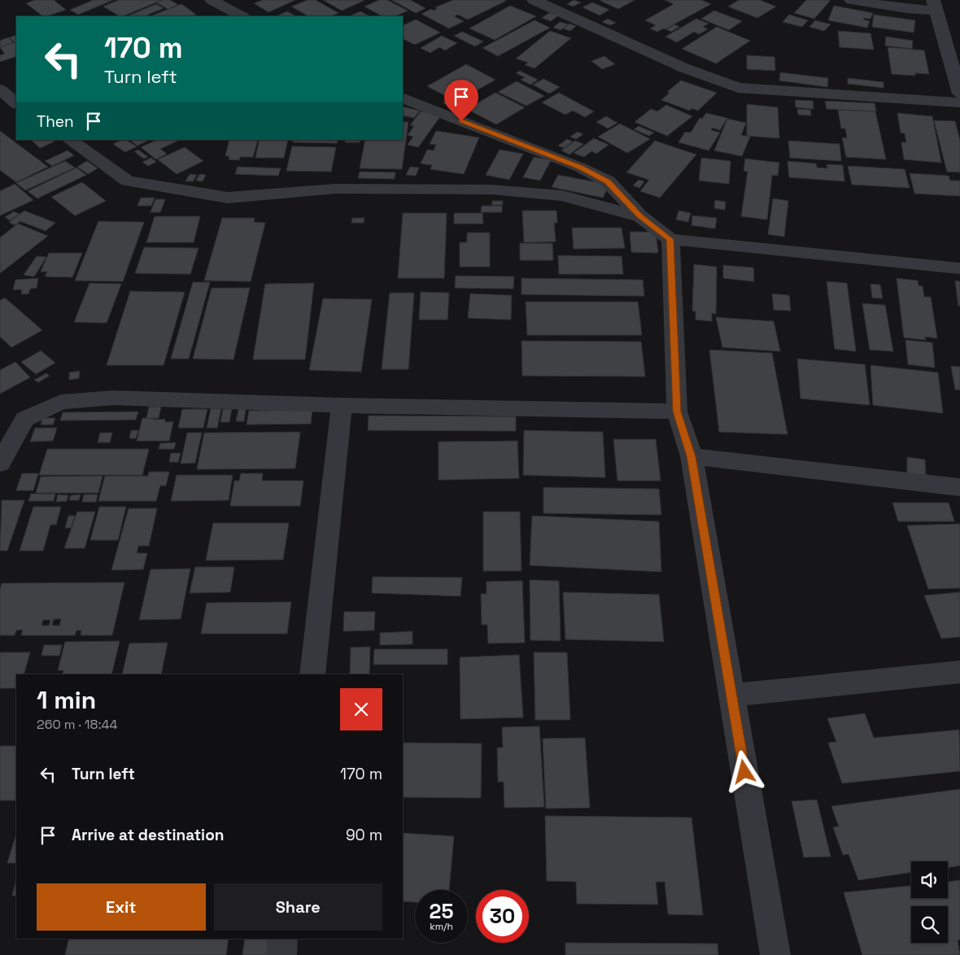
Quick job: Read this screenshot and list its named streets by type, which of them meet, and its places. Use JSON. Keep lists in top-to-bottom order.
{
  "page": {
    "turn": ["170 m", "Turn left"],
    "then": "Then",
    "heading": ["1 min", "260 m · 18:44"],
    "list": [
      {
        "name": "Turn left",
        "value": "170 m"
      },
      {
        "name": "Arrive at destination",
        "value": "90 m"
      }
    ],
    "buttons": ["Exit", "Share"],
    "speed": "25 km/h",
    "limit": "30"
  }
}
